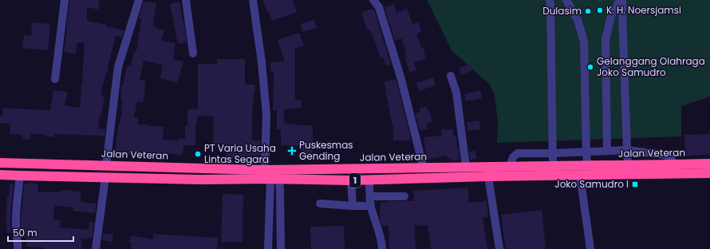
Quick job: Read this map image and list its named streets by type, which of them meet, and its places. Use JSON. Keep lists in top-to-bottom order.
{
  "streets": {
    "highway": ["Jalan Veteran", "1"]
  },
  "places": {
    "other": [
      "K. H. Noersjamsi",
      "Dulasim",
      "Gelanggang Olahraga Joko Samudro",
      "PT Varia Usaha Lintas Segara"
    ],
    "health": ["Puskesmas Gending"],
    "transit": ["Joko Samudro I"]
  },
  "scale_bar": "50 m"
}
